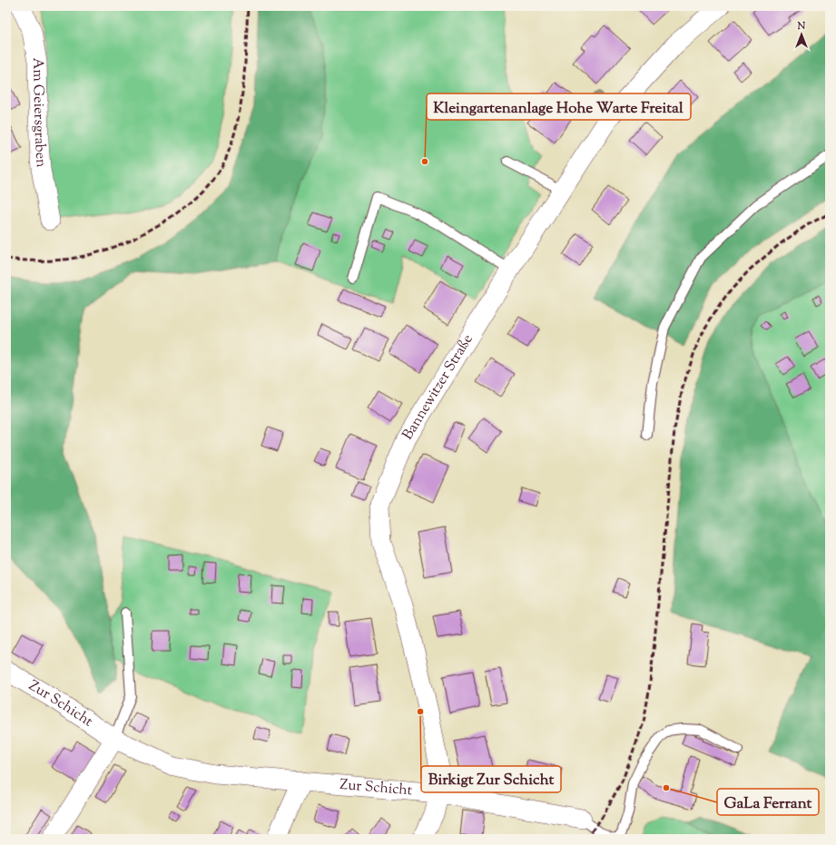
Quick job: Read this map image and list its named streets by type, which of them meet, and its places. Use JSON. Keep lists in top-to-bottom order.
{
  "streets": {
    "street": ["Am Geiersgraben", "Bannewitzer Straße", "Zur Schicht"]
  },
  "crossings": [
    ["Bannewitzer Straße", "Zur Schicht"]
  ],
  "places": ["Kleingartenanlage Hohe Warte Freital", "Birkigt Zur Schicht", "GaLa Ferrant"],
  "north": "top"
}
